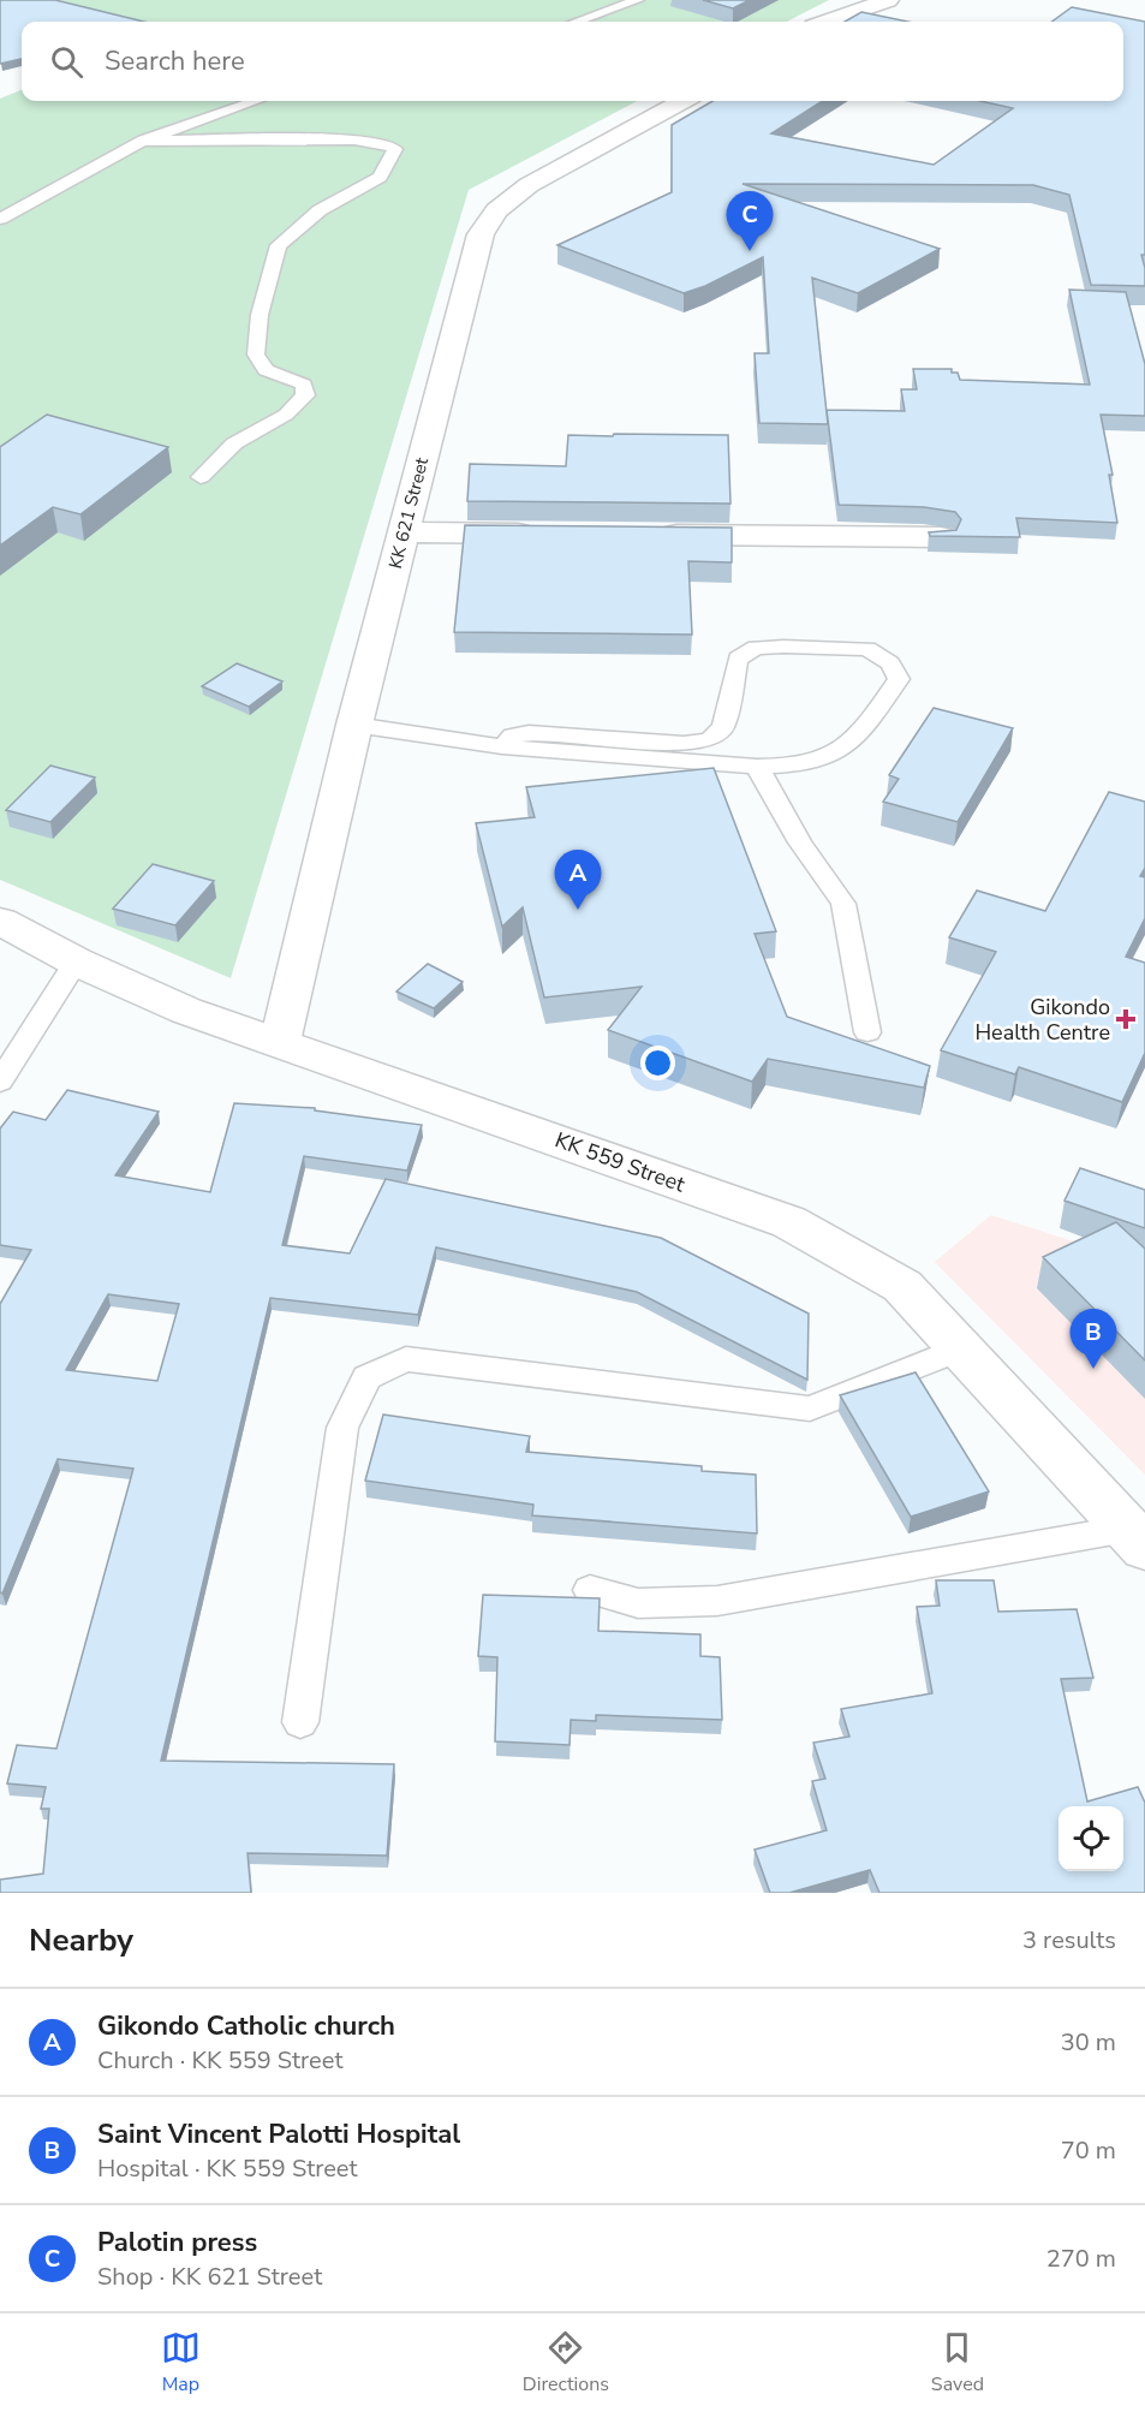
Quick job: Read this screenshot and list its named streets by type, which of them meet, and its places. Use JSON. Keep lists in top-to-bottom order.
{
  "streets": {
    "street": ["KK 621 Street", "KK 559 Street"]
  },
  "crossings": [
    ["KK 621 Street", "KK 559 Street"]
  ],
  "places": {
    "health": ["Gikondo Health Centre"]
  },
  "page": {
    "search": "Search here",
    "pins": ["C", "A", "B"],
    "heading": ["Nearby", "3 results"],
    "list": [
      {
        "mark": "A",
        "name": "Gikondo Catholic church",
        "note": "Church · KK 559 Street",
        "value": "30 m"
      },
      {
        "mark": "B",
        "name": "Saint Vincent Palotti Hospital",
        "note": "Hospital · KK 559 Street",
        "value": "70 m"
      },
      {
        "mark": "C",
        "name": "Palotin press",
        "note": "Shop · KK 621 Street",
        "value": "270 m"
      }
    ],
    "nav": ["Map", "Directions", "Saved"]
  }
}
